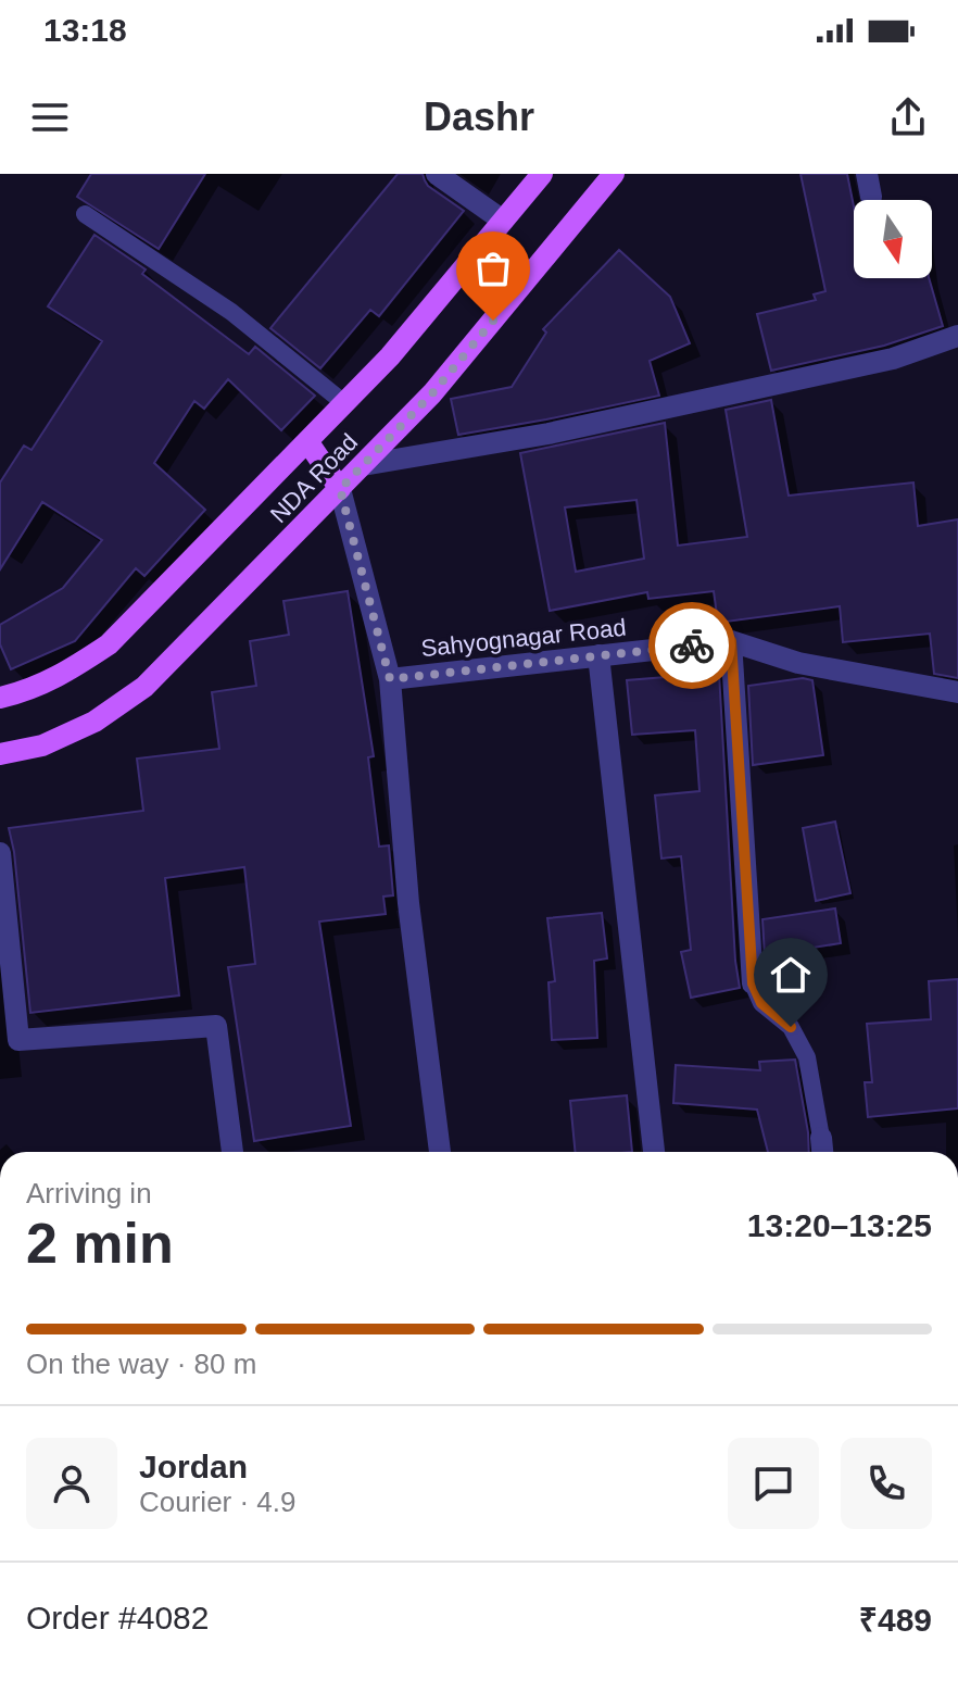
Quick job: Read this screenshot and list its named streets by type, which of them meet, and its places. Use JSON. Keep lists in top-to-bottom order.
{
  "streets": {
    "main road": ["NDA Road"],
    "street": ["Sahyognagar Road"]
  },
  "crossings": [
    ["NDA Road", "Sahyognagar Road"]
  ],
  "north": "bottom",
  "page": {
    "status": "13:18",
    "header": "Dashr",
    "heading": ["2 min", "Arriving in", "13:20–13:25"],
    "panel": [
      "Jordan",
      "Courier · 4.9",
      "Order #4082",
      "₹489"
    ],
    "bar": "On the way · 80 m"
  }
}
